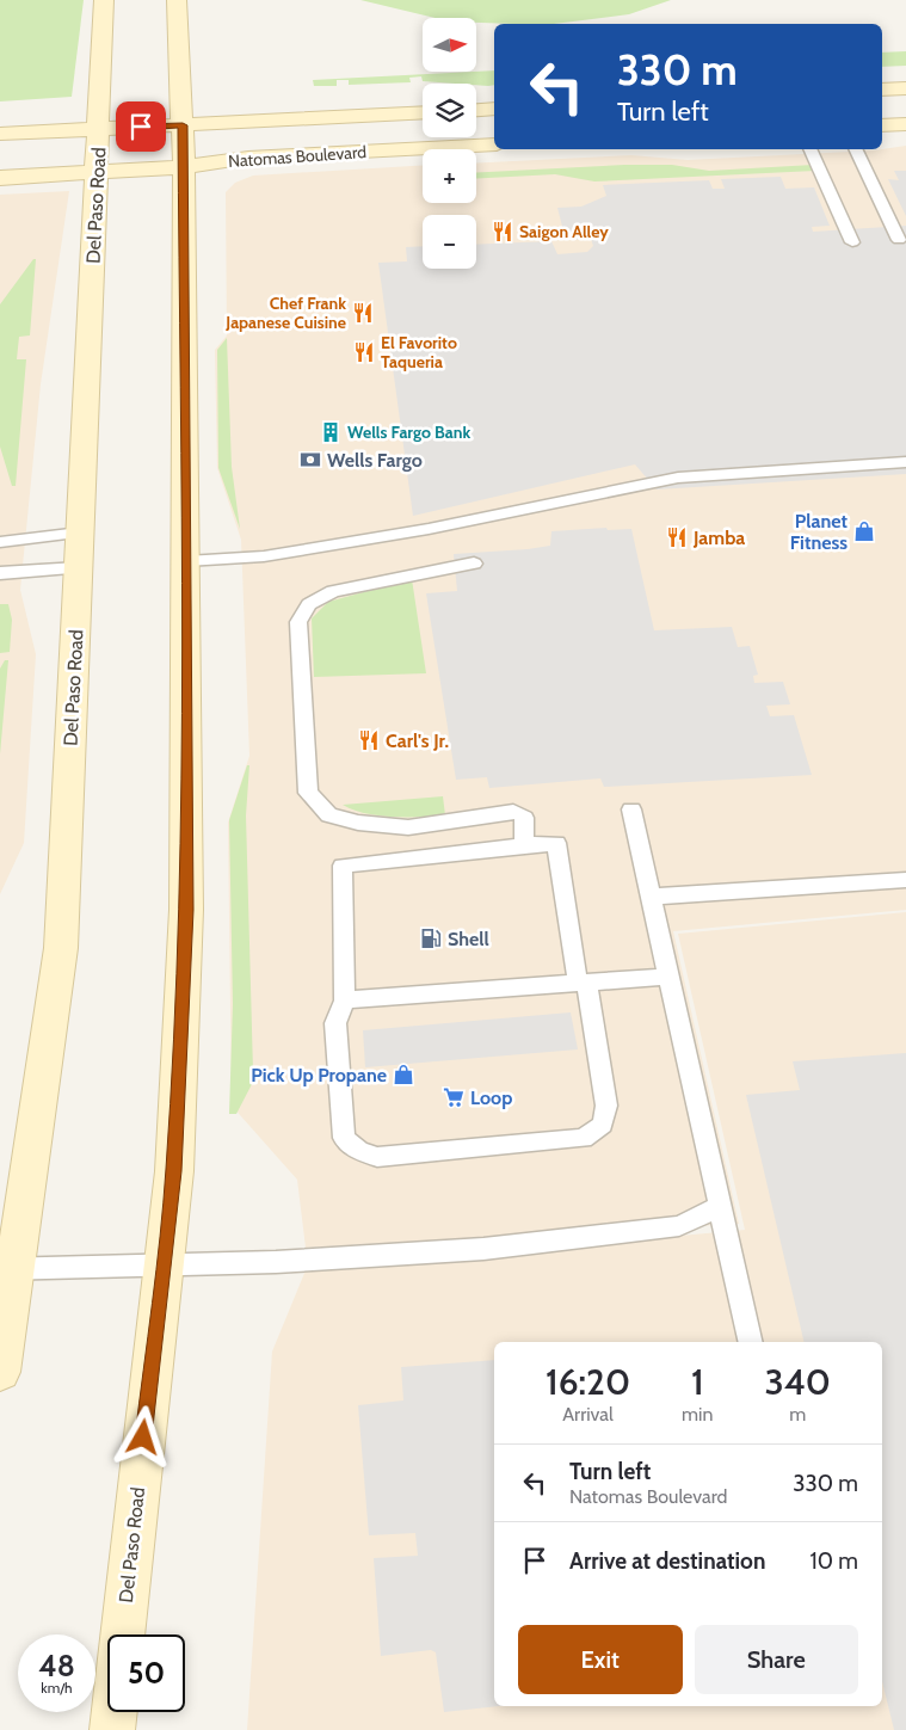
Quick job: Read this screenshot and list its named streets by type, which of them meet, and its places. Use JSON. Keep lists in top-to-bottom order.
{
  "streets": {
    "main road": ["Natomas Boulevard", "Del Paso Road"]
  },
  "crossings": [
    ["Natomas Boulevard", "Del Paso Road"]
  ],
  "places": {
    "restaurant": [
      "Saigon Alley",
      "Chef Frank Japanese Cuisine",
      "El Favorito Taqueria",
      "Jamba",
      "Carl's Jr."
    ],
    "building": ["Wells Fargo Bank"],
    "bank": ["Wells Fargo"],
    "shop": ["Planet Fitness", "Pick Up Propane"],
    "fuel station": ["Shell"],
    "supermarket": ["Loop"]
  },
  "north": "right",
  "page": {
    "map_buttons": ["+", "−"],
    "turn": ["330 m", "Turn left"],
    "eta": [
      "16:20",
      "Arrival",
      "1",
      "min",
      "340",
      "m"
    ],
    "list": [
      {
        "name": "Turn left",
        "note": "Natomas Boulevard",
        "value": "330 m"
      },
      {
        "name": "Arrive at destination",
        "value": "10 m"
      }
    ],
    "buttons": ["Exit", "Share"],
    "speed": "48 km/h",
    "limit": "50"
  }
}
